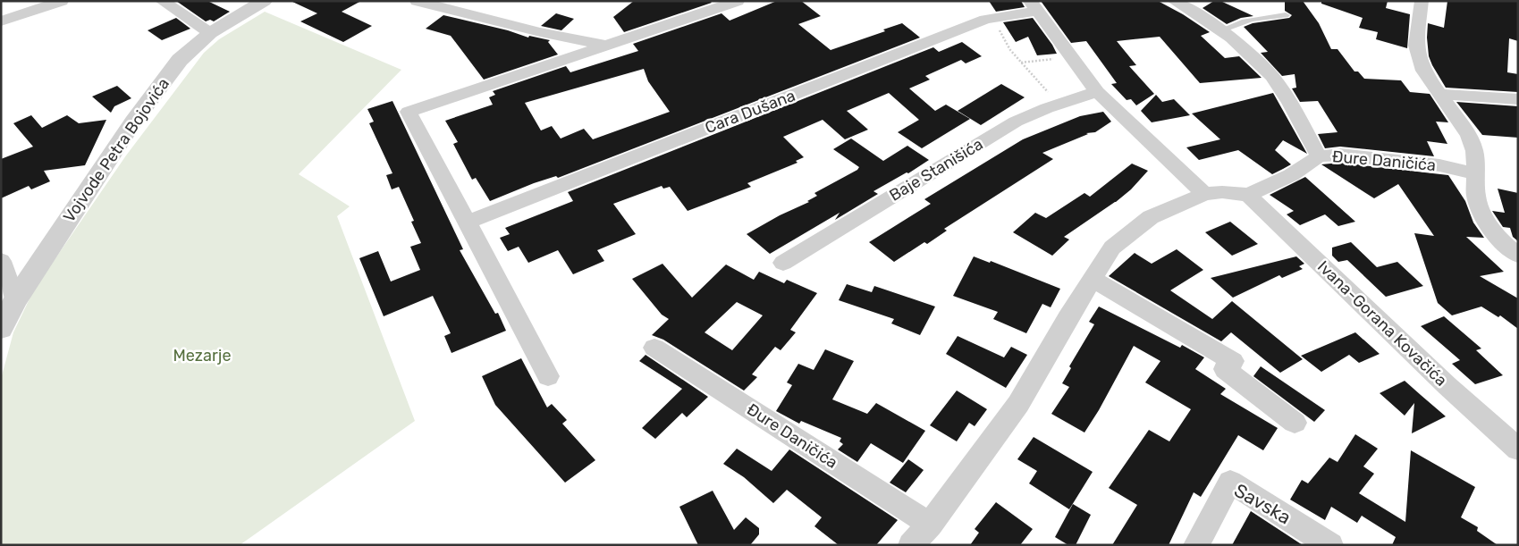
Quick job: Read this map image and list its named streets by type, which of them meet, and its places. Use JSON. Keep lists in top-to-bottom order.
{
  "streets": {
    "street": [
      "Cara Dušana",
      "Vojvode Petra Bojovića",
      "Đure Daničića",
      "Baje Stanišića",
      "Ivana-Gorana Kovačića",
      "Savska"
    ]
  },
  "crossings": [
    ["Đure Daničića", "Ivana-Gorana Kovačića"]
  ],
  "parks": ["Mezarje"]
}
